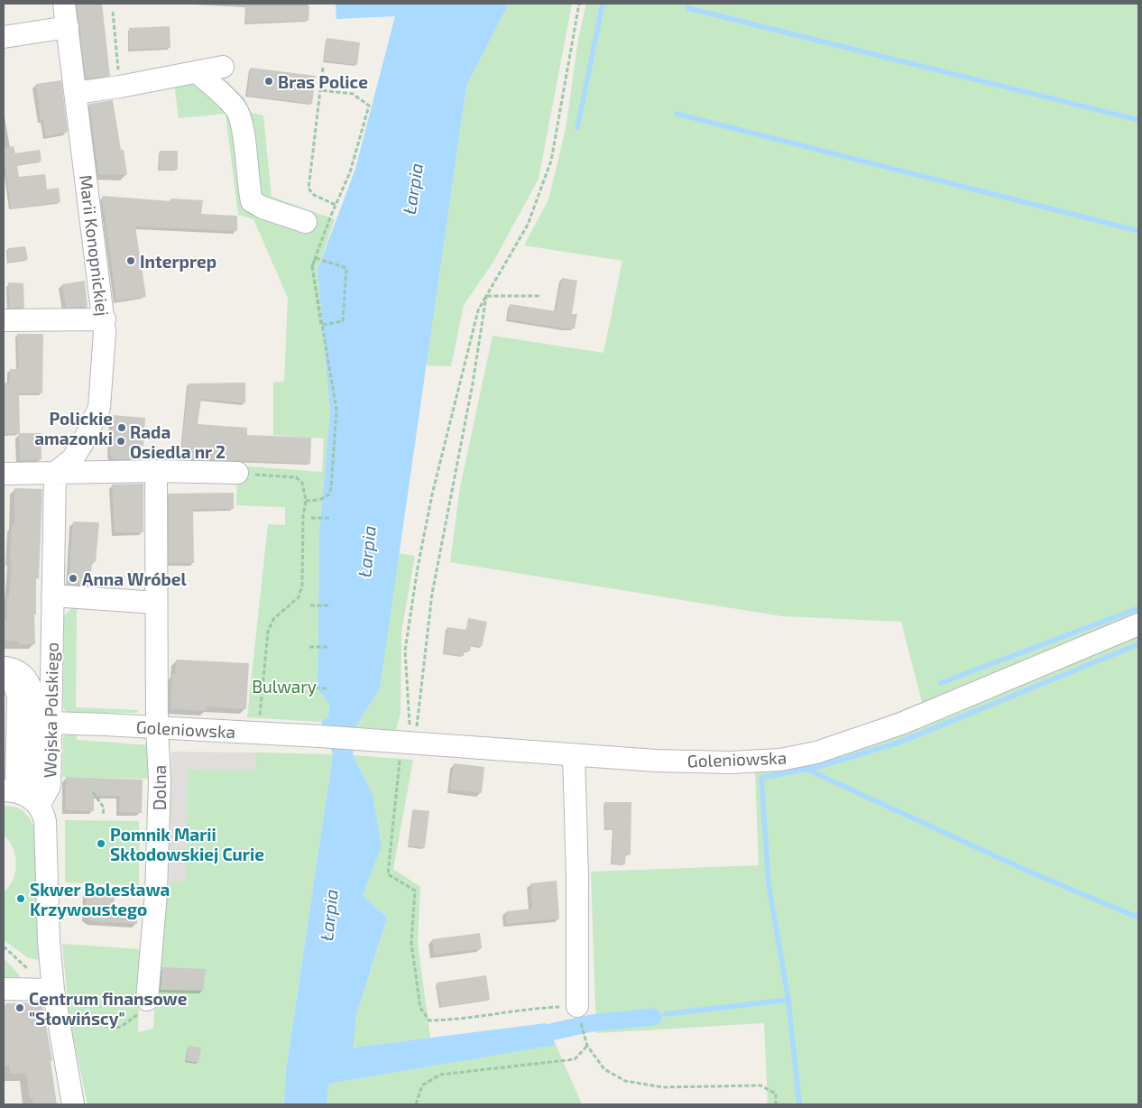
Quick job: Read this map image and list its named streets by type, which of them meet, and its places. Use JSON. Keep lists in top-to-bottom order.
{
  "streets": {
    "street": [
      "Marii Konopnickiej",
      "Wojska Polskiego",
      "Goleniowska",
      "Dolna"
    ]
  },
  "crossings": [
    ["Marii Konopnickiej", "Wojska Polskiego"],
    ["Wojska Polskiego", "Goleniowska"],
    ["Goleniowska", "Dolna"]
  ],
  "water": ["Łarpia"],
  "parks": ["Bulwary"],
  "places": [
    "Bras Police",
    "Interprep",
    "Polickie amazonki",
    "Rada Osiedla nr 2",
    "Anna Wróbel",
    "Pomnik Marii Skłodowskiej Curie",
    "Skwer Bolesława Krzywoustego",
    "Centrum finansowe \"Słowińscy\""
  ]
}
